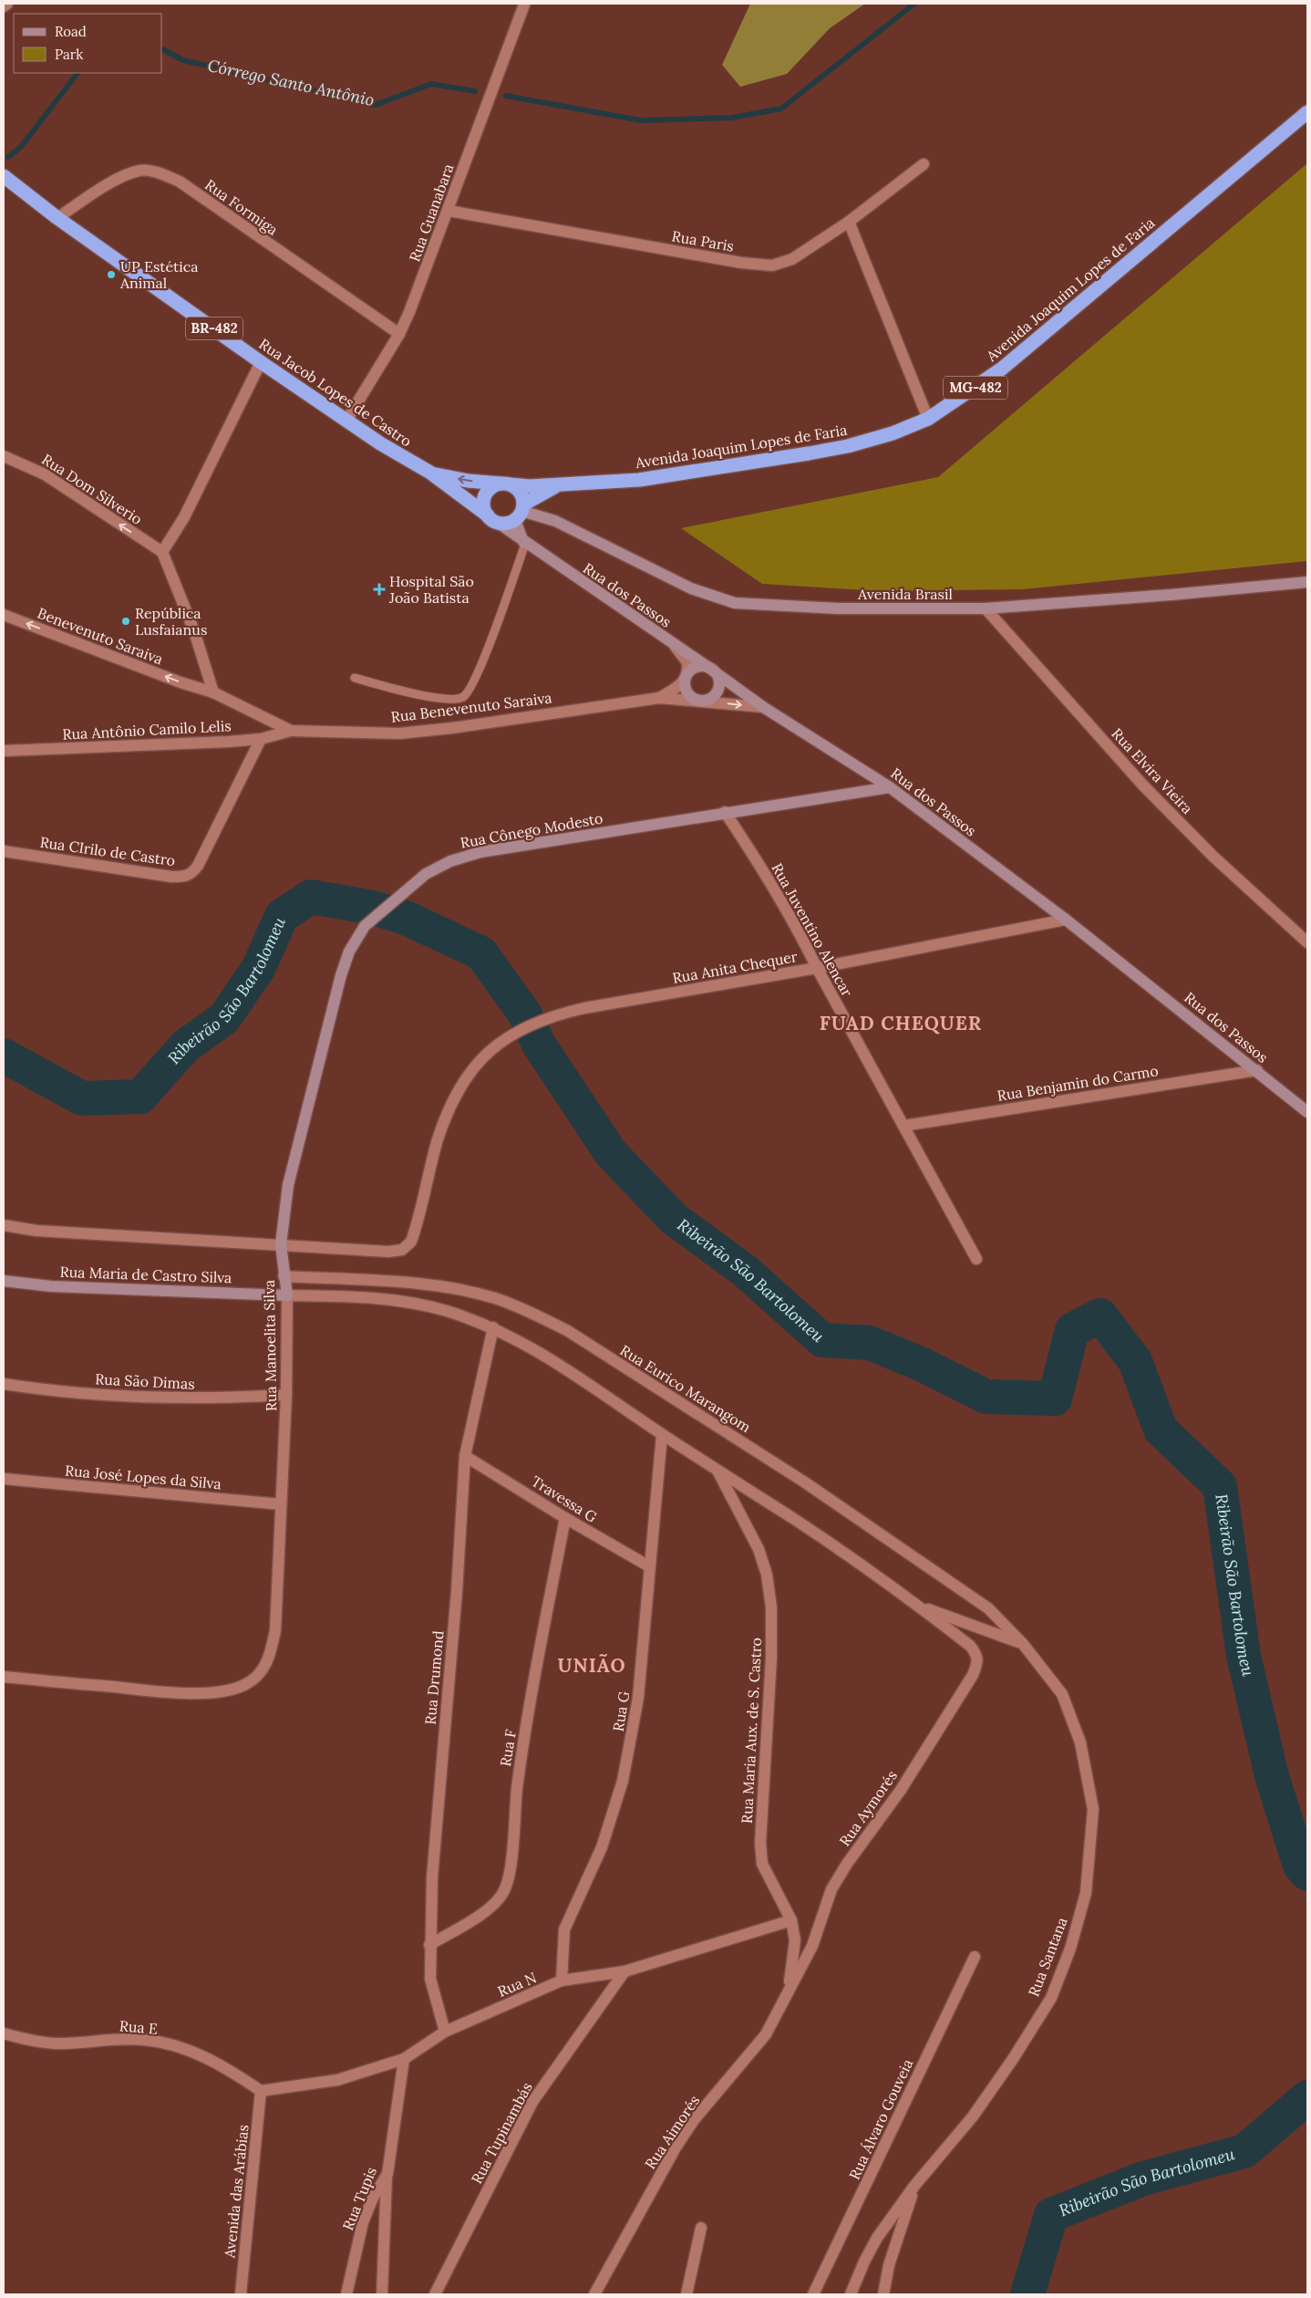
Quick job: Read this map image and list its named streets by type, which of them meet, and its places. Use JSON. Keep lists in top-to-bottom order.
{
  "streets": {
    "highway": [
      "Avenida Joaquim Lopes de Faria",
      "BR-482",
      "MG-482",
      "Rua Jacob Lopes de Castro"
    ],
    "street": [
      "Rua Formiga",
      "Rua Guanabara",
      "Rua Paris",
      "Rua Dom Silverio",
      "Avenida Brasil",
      "Rua dos Passos",
      "Benevenuto Saraiva",
      "Rua Benevenuto Saraiva",
      "Rua Antônio Camilo Lelis",
      "Rua Elvira Vieira",
      "Rua Cônego Modesto",
      "Rua CIrilo de Castro",
      "Rua Juventino Alencar",
      "Rua Anita Chequer",
      "Rua Benjamin do Carmo",
      "Rua Maria de Castro Silva",
      "Rua Manoelita Silva",
      "Rua São Dimas",
      "Rua Eurico Marangom",
      "Rua José Lopes da Silva",
      "Travessa G",
      "Rua Drumond",
      "Rua G",
      "Rua Maria Aux. de S. Castro",
      "Rua F",
      "Rua Aymorés",
      "Rua Santana",
      "Rua N",
      "Rua E",
      "Rua Álvaro Gouveia",
      "Rua Aimorés",
      "Rua Tupinambás",
      "Avenida das Arábias",
      "Rua Tupis"
    ]
  },
  "crossings": [
    ["Rua Formiga", "Rua Guanabara"],
    ["Rua Formiga", "Rua Jacob Lopes de Castro"],
    ["Rua Guanabara", "Rua Paris"],
    ["Rua Guanabara", "Rua Jacob Lopes de Castro"],
    ["Avenida Joaquim Lopes de Faria", "Rua Jacob Lopes de Castro"],
    ["Avenida Joaquim Lopes de Faria", "Avenida Brasil"],
    ["Avenida Joaquim Lopes de Faria", "Rua dos Passos"],
    ["Rua Jacob Lopes de Castro", "Avenida Brasil"],
    ["Rua Jacob Lopes de Castro", "Rua dos Passos"],
    ["Avenida Brasil", "Rua dos Passos"],
    ["Avenida Brasil", "Rua Elvira Vieira"],
    ["Rua dos Passos", "Rua Anita Chequer"],
    ["Rua dos Passos", "Rua Benjamin do Carmo"],
    ["Benevenuto Saraiva", "Rua Benevenuto Saraiva"],
    ["Rua Benevenuto Saraiva", "Rua Antônio Camilo Lelis"],
    ["Rua Antônio Camilo Lelis", "Rua CIrilo de Castro"],
    ["Rua Cônego Modesto", "Rua Juventino Alencar"],
    ["Rua Cônego Modesto", "Rua Manoelita Silva"],
    ["Rua Juventino Alencar", "Rua Anita Chequer"],
    ["Rua Juventino Alencar", "Rua Benjamin do Carmo"],
    ["Rua Anita Chequer", "Rua Manoelita Silva"],
    ["Rua Maria de Castro Silva", "Rua Manoelita Silva"],
    ["Rua Manoelita Silva", "Rua São Dimas"],
    ["Rua Manoelita Silva", "Rua Eurico Marangom"],
    ["Rua Manoelita Silva", "Rua José Lopes da Silva"],
    ["Rua Eurico Marangom", "Rua Santana"],
    ["Travessa G", "Rua Drumond"],
    ["Travessa G", "Rua G"],
    ["Travessa G", "Rua F"],
    ["Rua Drumond", "Rua F"],
    ["Rua Drumond", "Rua N"],
    ["Rua G", "Rua N"],
    ["Rua Maria Aux. de S. Castro", "Rua Aymorés"],
    ["Rua Maria Aux. de S. Castro", "Rua N"],
    ["Rua Maria Aux. de S. Castro", "Rua Aimorés"],
    ["Rua Aymorés", "Rua Aimorés"],
    ["Rua N", "Rua E"],
    ["Rua N", "Rua Tupinambás"],
    ["Rua N", "Avenida das Arábias"],
    ["Rua N", "Rua Tupis"],
    ["Rua E", "Avenida das Arábias"]
  ],
  "one_way": ["Rua Dom Silverio", "Benevenuto Saraiva"],
  "districts": ["FUAD CHEQUER", "UNIÃO"],
  "water": ["Córrego Santo Antônio", "Ribeirão São Bartolomeu"],
  "places": {
    "other": ["UP Estética Animal", "República Lusfaianus"],
    "health": ["Hospital São João Batista"]
  },
  "legend": ["Road", "Park"]
}
